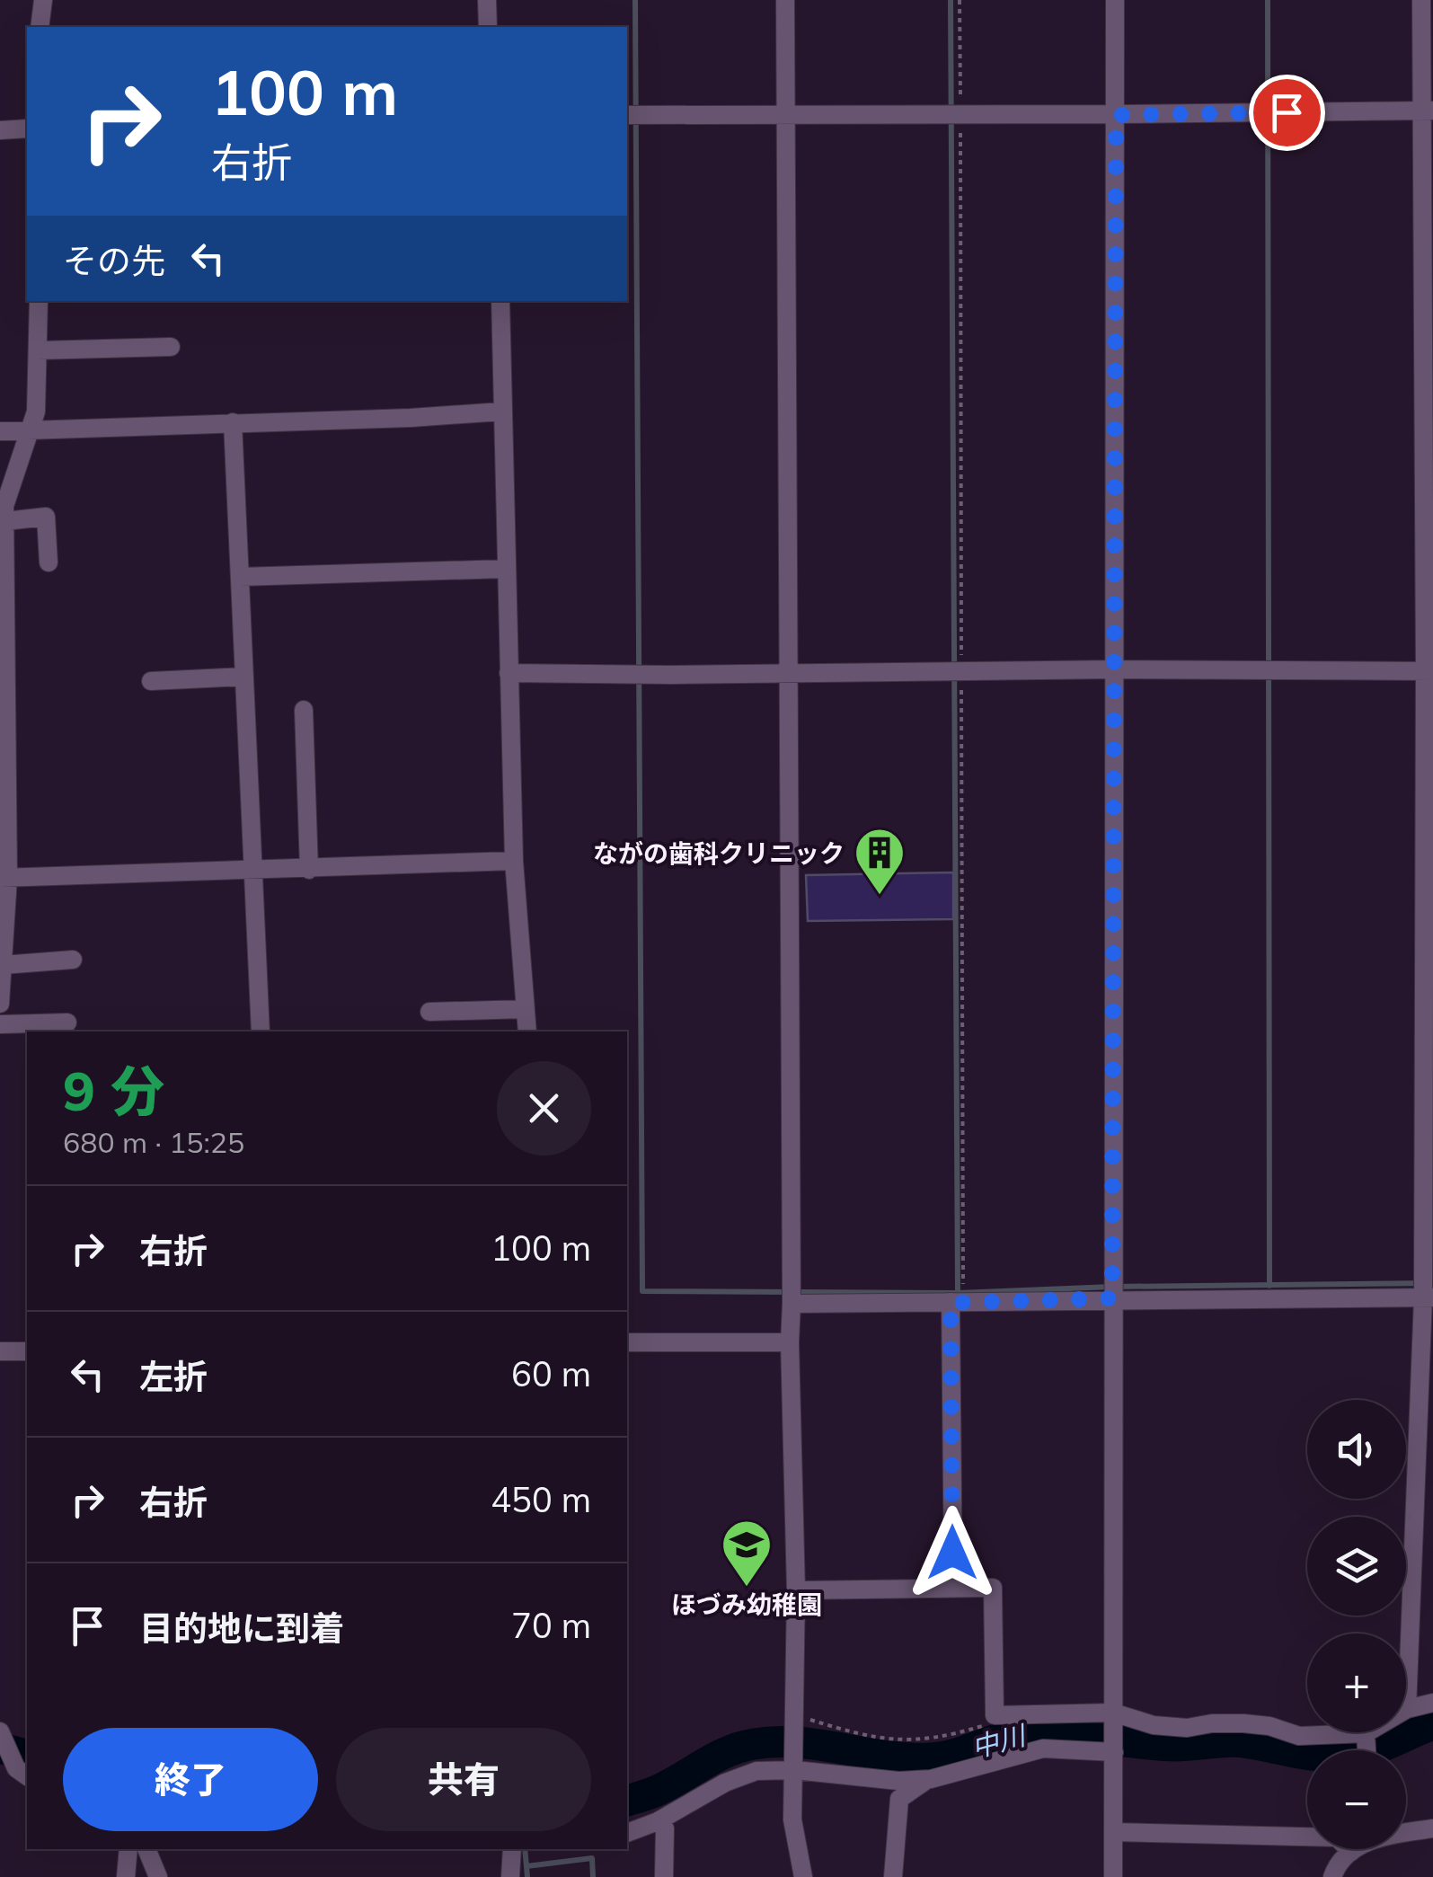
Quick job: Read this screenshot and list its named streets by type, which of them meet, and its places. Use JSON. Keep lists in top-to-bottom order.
{
  "water": ["中川"],
  "places": {
    "building": ["ながの歯科クリニック"],
    "school or university": ["ほづみ幼稚園"]
  },
  "page": {
    "turn": ["100 m", "右折"],
    "then": "その先",
    "heading": ["9 分", "680 m · 15:25"],
    "list": [
      {
        "name": "右折",
        "value": "100 m"
      },
      {
        "name": "左折",
        "value": "60 m"
      },
      {
        "name": "右折",
        "value": "450 m"
      },
      {
        "name": "目的地に到着",
        "value": "70 m"
      }
    ],
    "map_buttons": ["+", "−"],
    "buttons": ["終了", "共有"]
  }
}
